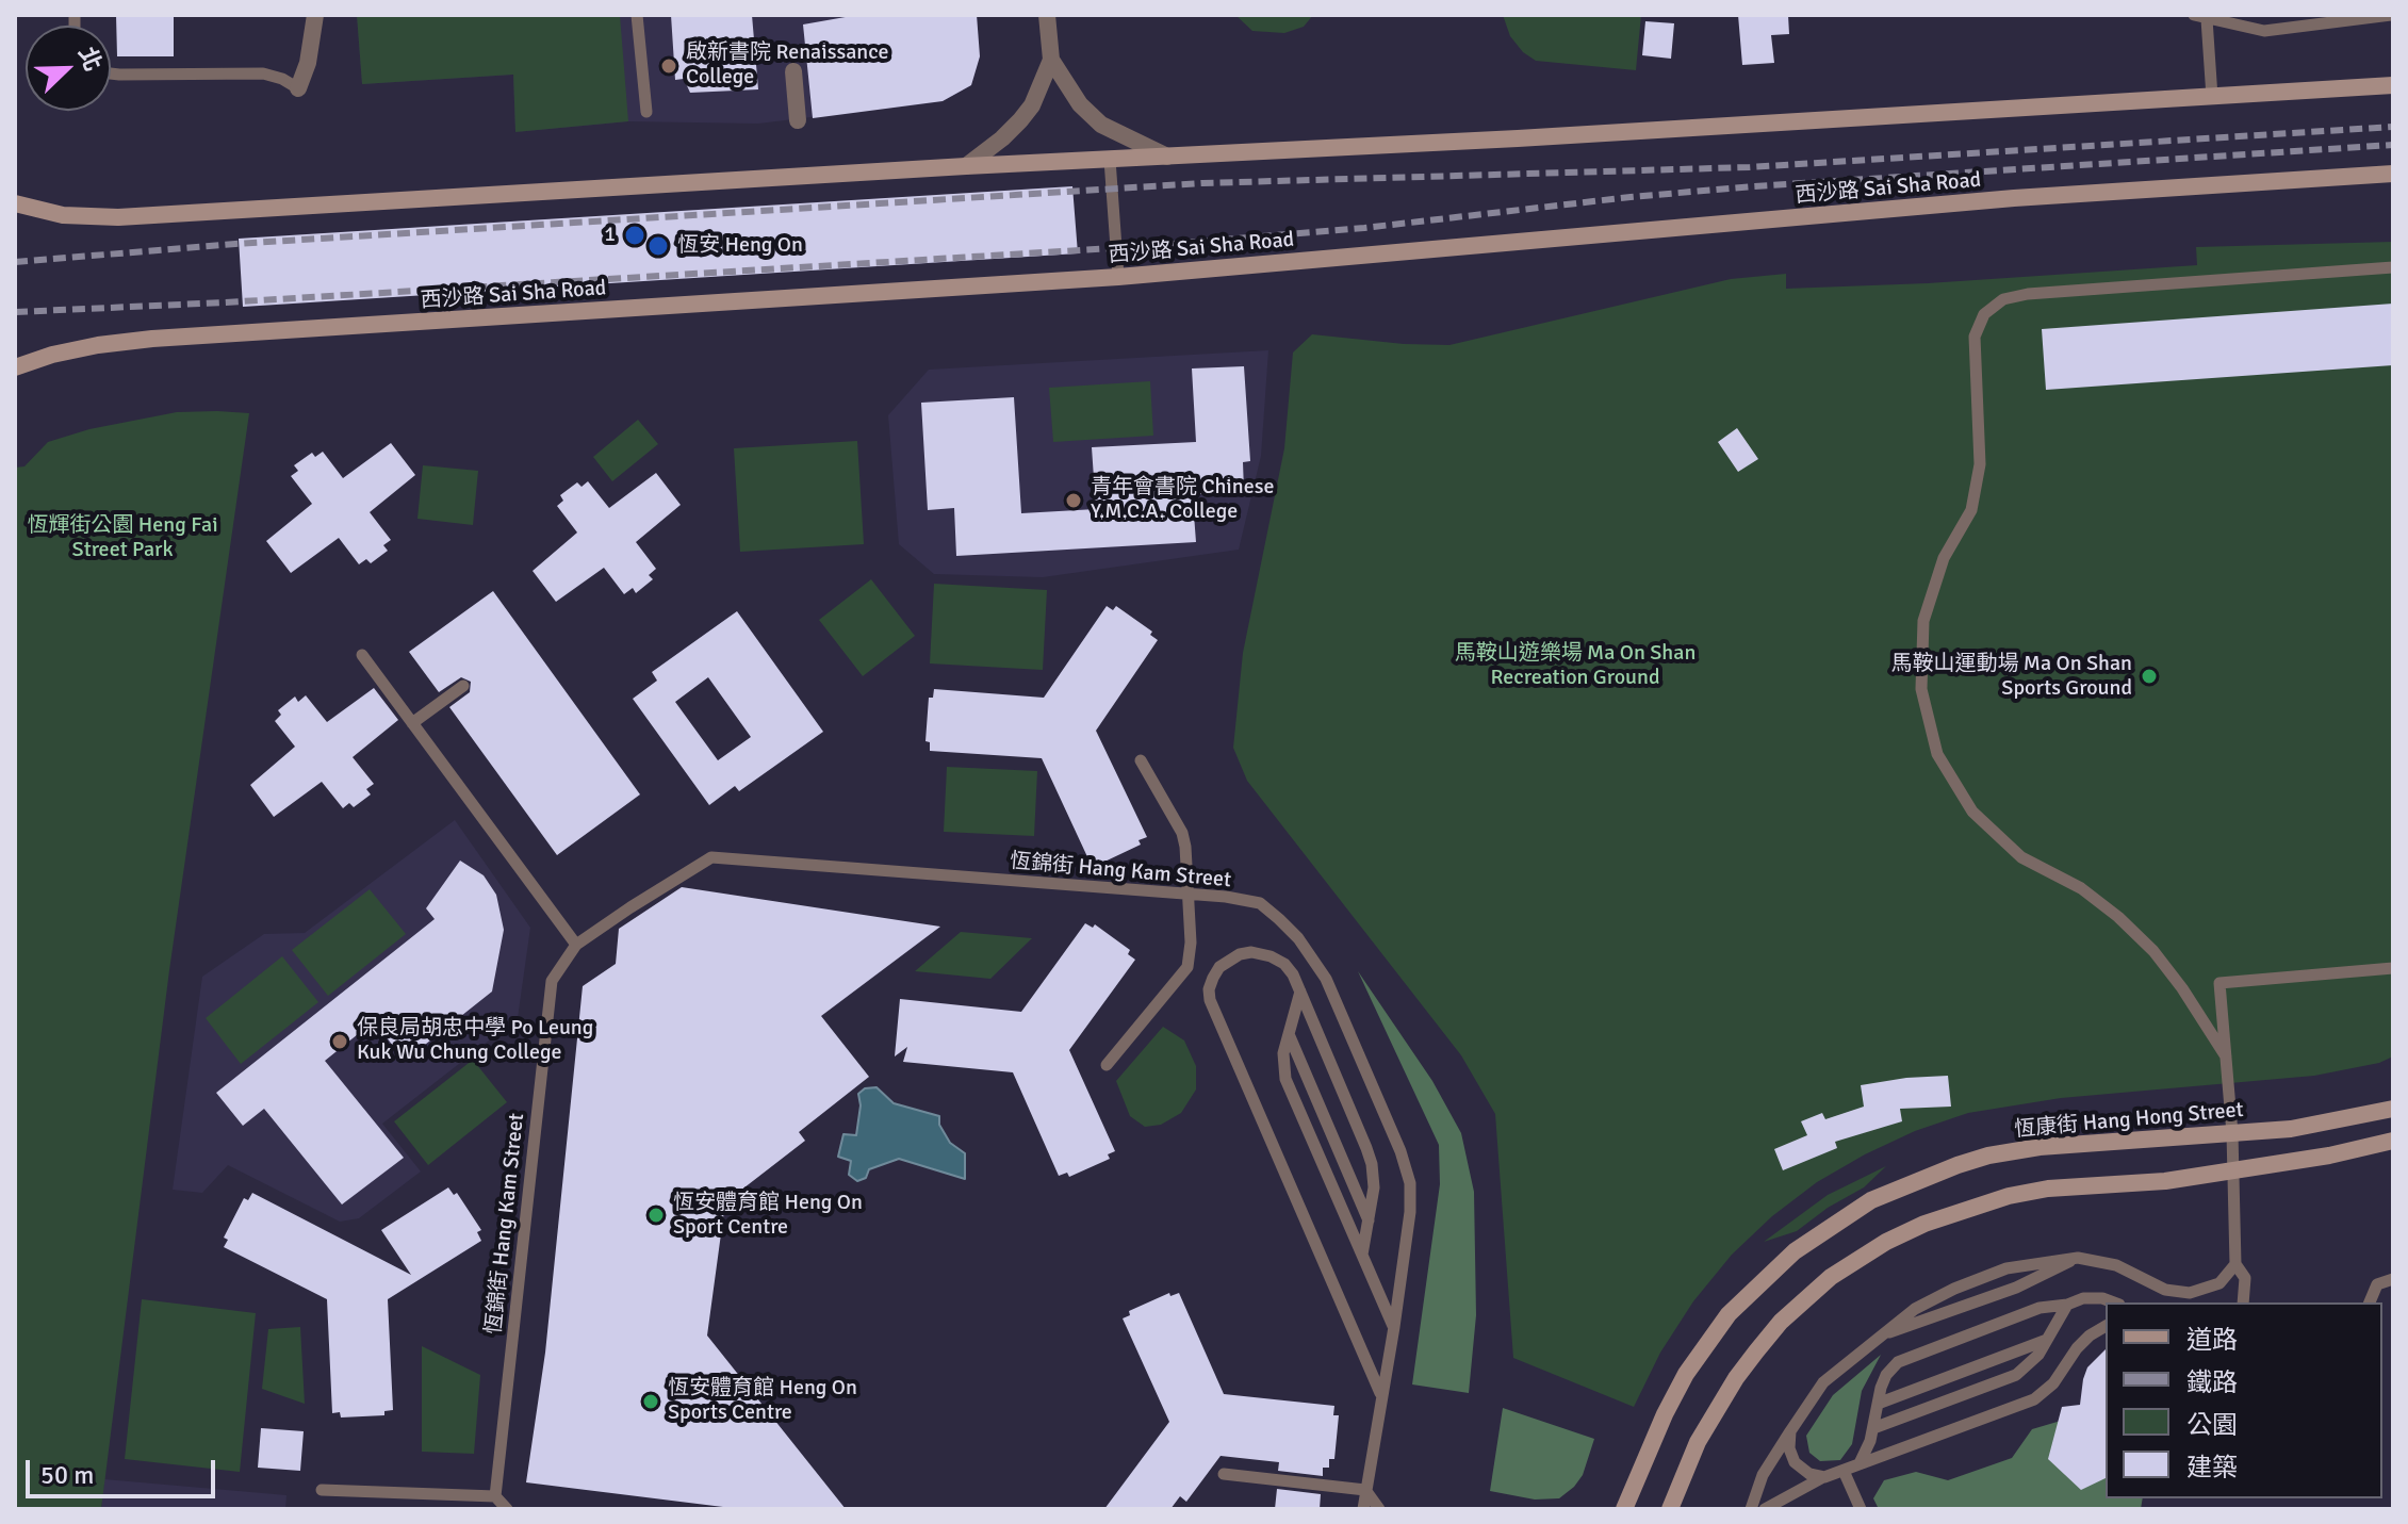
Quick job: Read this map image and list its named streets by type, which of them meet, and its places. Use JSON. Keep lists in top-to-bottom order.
{
  "streets": {
    "main road": ["西沙路 Sai Sha Road", "恆康街 Hang Hong Street"],
    "lane": ["恆錦街 Hang Kam Street"]
  },
  "parks": ["恆輝街公園 Heng Fai Street Park", "馬鞍山遊樂場 Ma On Shan Recreation Ground"],
  "places": [
    "啟新書院 Renaissance College",
    "1",
    "恆安 Heng On",
    "青年會書院 Chinese Y.M.C.A. College",
    "馬鞍山運動場 Ma On Shan Sports Ground",
    "保良局胡忠中學 Po Leung Kuk Wu Chung College",
    "恆安體育館 Heng On Sport Centre",
    "恆安體育館 Heng On Sports Centre"
  ],
  "legend": [
    "道路",
    "鐵路",
    "公園",
    "建築"
  ],
  "scale_bar": "50 m",
  "north": "top right"
}
